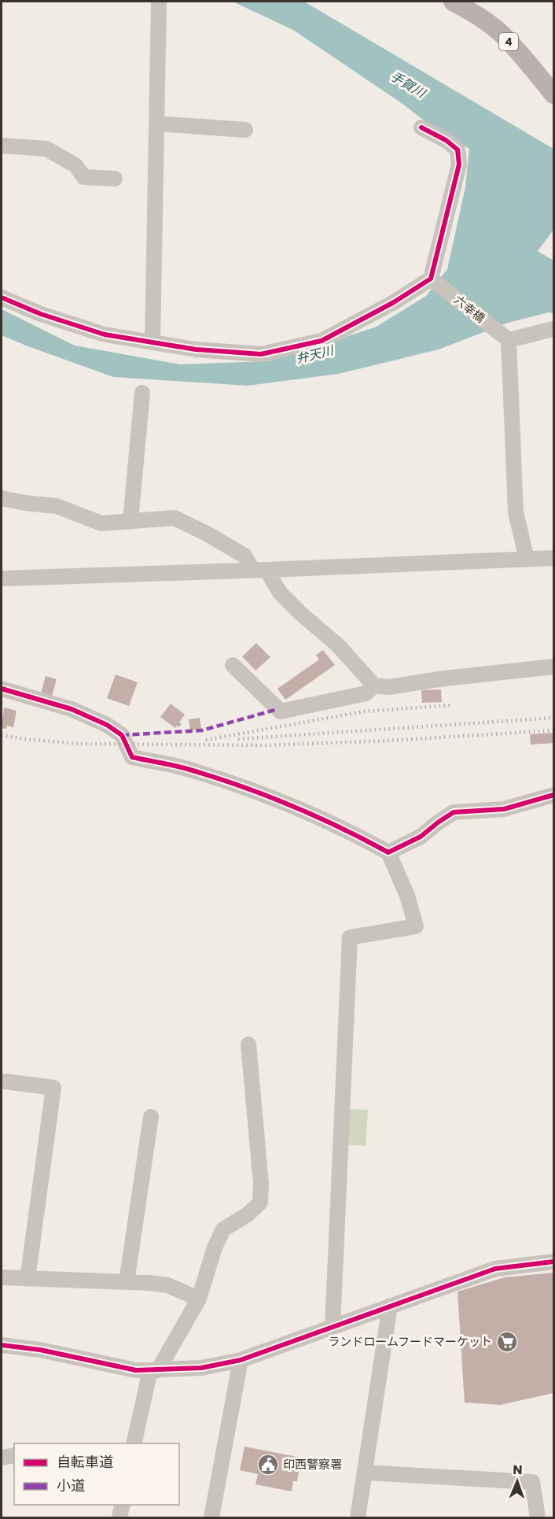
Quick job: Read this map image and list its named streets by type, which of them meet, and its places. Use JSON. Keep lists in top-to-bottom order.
{
  "streets": {
    "main road": ["4"],
    "street": ["六幸橋"]
  },
  "water": ["手賀川", "弁天川"],
  "places": {
    "supermarket": ["ランドロームフードマーケット"],
    "public building": ["印西警察署"]
  },
  "legend": ["自転車道", "小道"],
  "north": "top"
}
